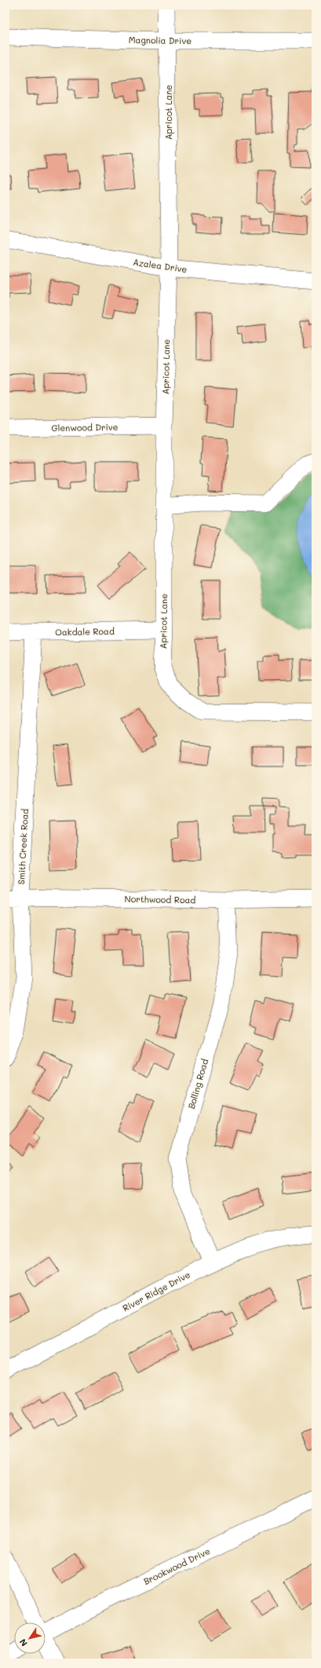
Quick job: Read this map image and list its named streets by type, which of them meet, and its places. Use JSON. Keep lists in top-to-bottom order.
{
  "streets": {
    "street": [
      "Magnolia Drive",
      "Apricot Lane",
      "Azalea Drive",
      "Glenwood Drive",
      "Oakdale Road",
      "Smith Creek Road",
      "Northwood Road",
      "Bolling Road",
      "River Ridge Drive",
      "Brookwood Drive"
    ]
  },
  "crossings": [
    ["Magnolia Drive", "Apricot Lane"],
    ["Apricot Lane", "Azalea Drive"],
    ["Apricot Lane", "Glenwood Drive"],
    ["Apricot Lane", "Oakdale Road"],
    ["Oakdale Road", "Smith Creek Road"],
    ["Smith Creek Road", "Northwood Road"],
    ["Northwood Road", "Bolling Road"],
    ["Bolling Road", "River Ridge Drive"]
  ],
  "north": "bottom left"
}
